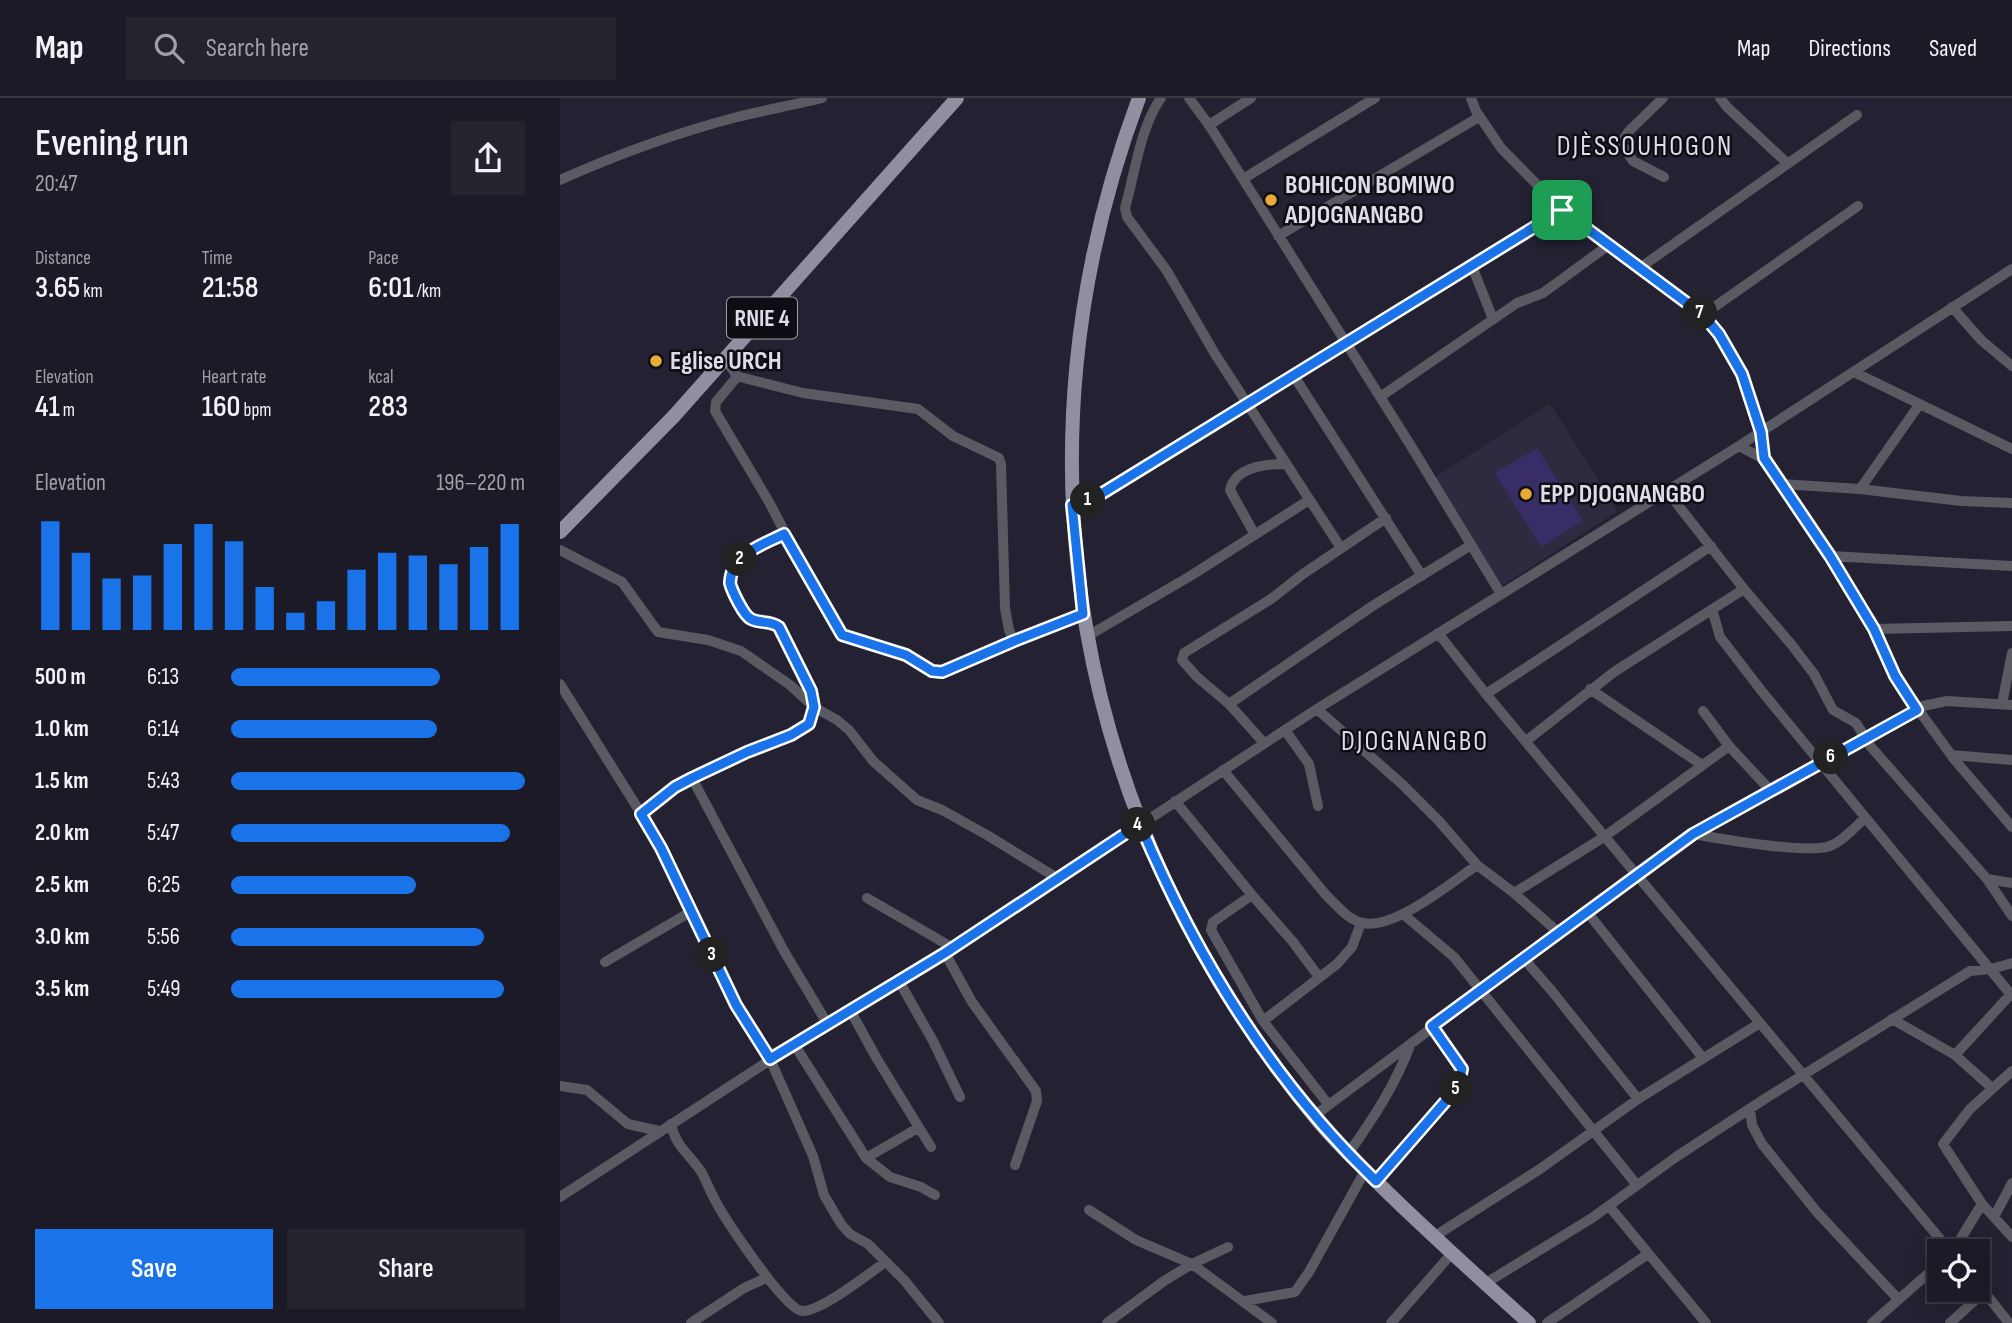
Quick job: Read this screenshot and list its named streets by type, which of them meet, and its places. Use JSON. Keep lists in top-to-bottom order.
{
  "streets": {
    "main road": ["RNIE 4"]
  },
  "districts": ["DJÈSSOUHOGON", "DJOGNANGBO"],
  "places": ["BOHICON BOMIWO ADJOGNANGBO", "Eglise URCH", "EPP DJOGNANGBO"],
  "page": {
    "header": "Map",
    "search": "Search here",
    "nav": ["Map", "Directions", "Saved"],
    "heading": ["Evening run", "20:47"],
    "stats": [
      ["Distance", "3.65 km"],
      ["Time", "21:58"],
      ["Pace", "6:01 /km"],
      ["Elevation", "41 m"],
      ["Heart rate", "160 bpm"],
      ["kcal", "283"]
    ],
    "pins": [
      "7",
      "1",
      "2",
      "6",
      "4",
      "3",
      "5"
    ],
    "chart": ["Elevation", "196–220 m"],
    "list": [
      {
        "name": "500 m",
        "note": "6:13"
      },
      {
        "name": "1.0 km",
        "note": "6:14"
      },
      {
        "name": "1.5 km",
        "note": "5:43"
      },
      {
        "name": "2.0 km",
        "note": "5:47"
      },
      {
        "name": "2.5 km",
        "note": "6:25"
      },
      {
        "name": "3.0 km",
        "note": "5:56"
      },
      {
        "name": "3.5 km",
        "note": "5:49"
      }
    ],
    "buttons": ["Save", "Share"]
  }
}
